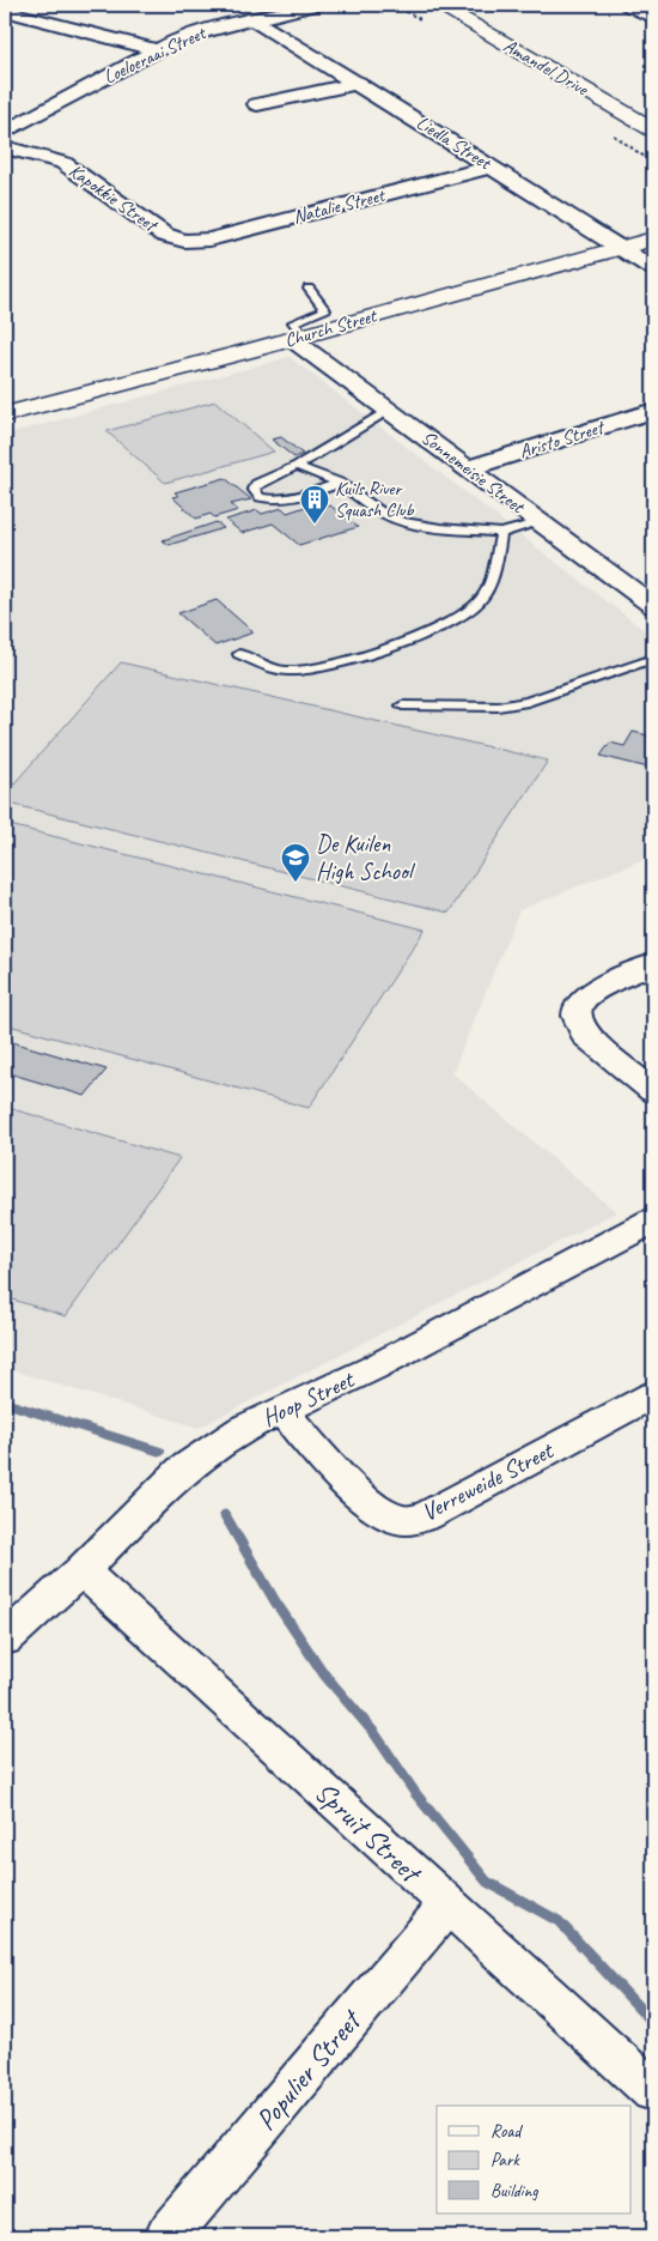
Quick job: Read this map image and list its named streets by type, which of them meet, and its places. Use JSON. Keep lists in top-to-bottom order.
{
  "streets": {
    "street": [
      "Loeloeraai Street",
      "Amandel Drive",
      "Liedla Street",
      "Kapokkie Street",
      "Natalie Street",
      "Church Street",
      "Aristo Street",
      "Sonnemeisie Street",
      "Hoop Street",
      "Verreweide Street",
      "Spruit Street",
      "Populier Street"
    ]
  },
  "crossings": [
    ["Loeloeraai Street", "Liedla Street"],
    ["Liedla Street", "Natalie Street"],
    ["Liedla Street", "Church Street"],
    ["Kapokkie Street", "Natalie Street"],
    ["Church Street", "Sonnemeisie Street"],
    ["Aristo Street", "Sonnemeisie Street"],
    ["Hoop Street", "Verreweide Street"],
    ["Hoop Street", "Spruit Street"],
    ["Spruit Street", "Populier Street"]
  ],
  "places": {
    "building": ["Kuils River Squash Club"],
    "school or university": ["De Kuilen High School"]
  },
  "legend": ["Road", "Park", "Building"]
}
